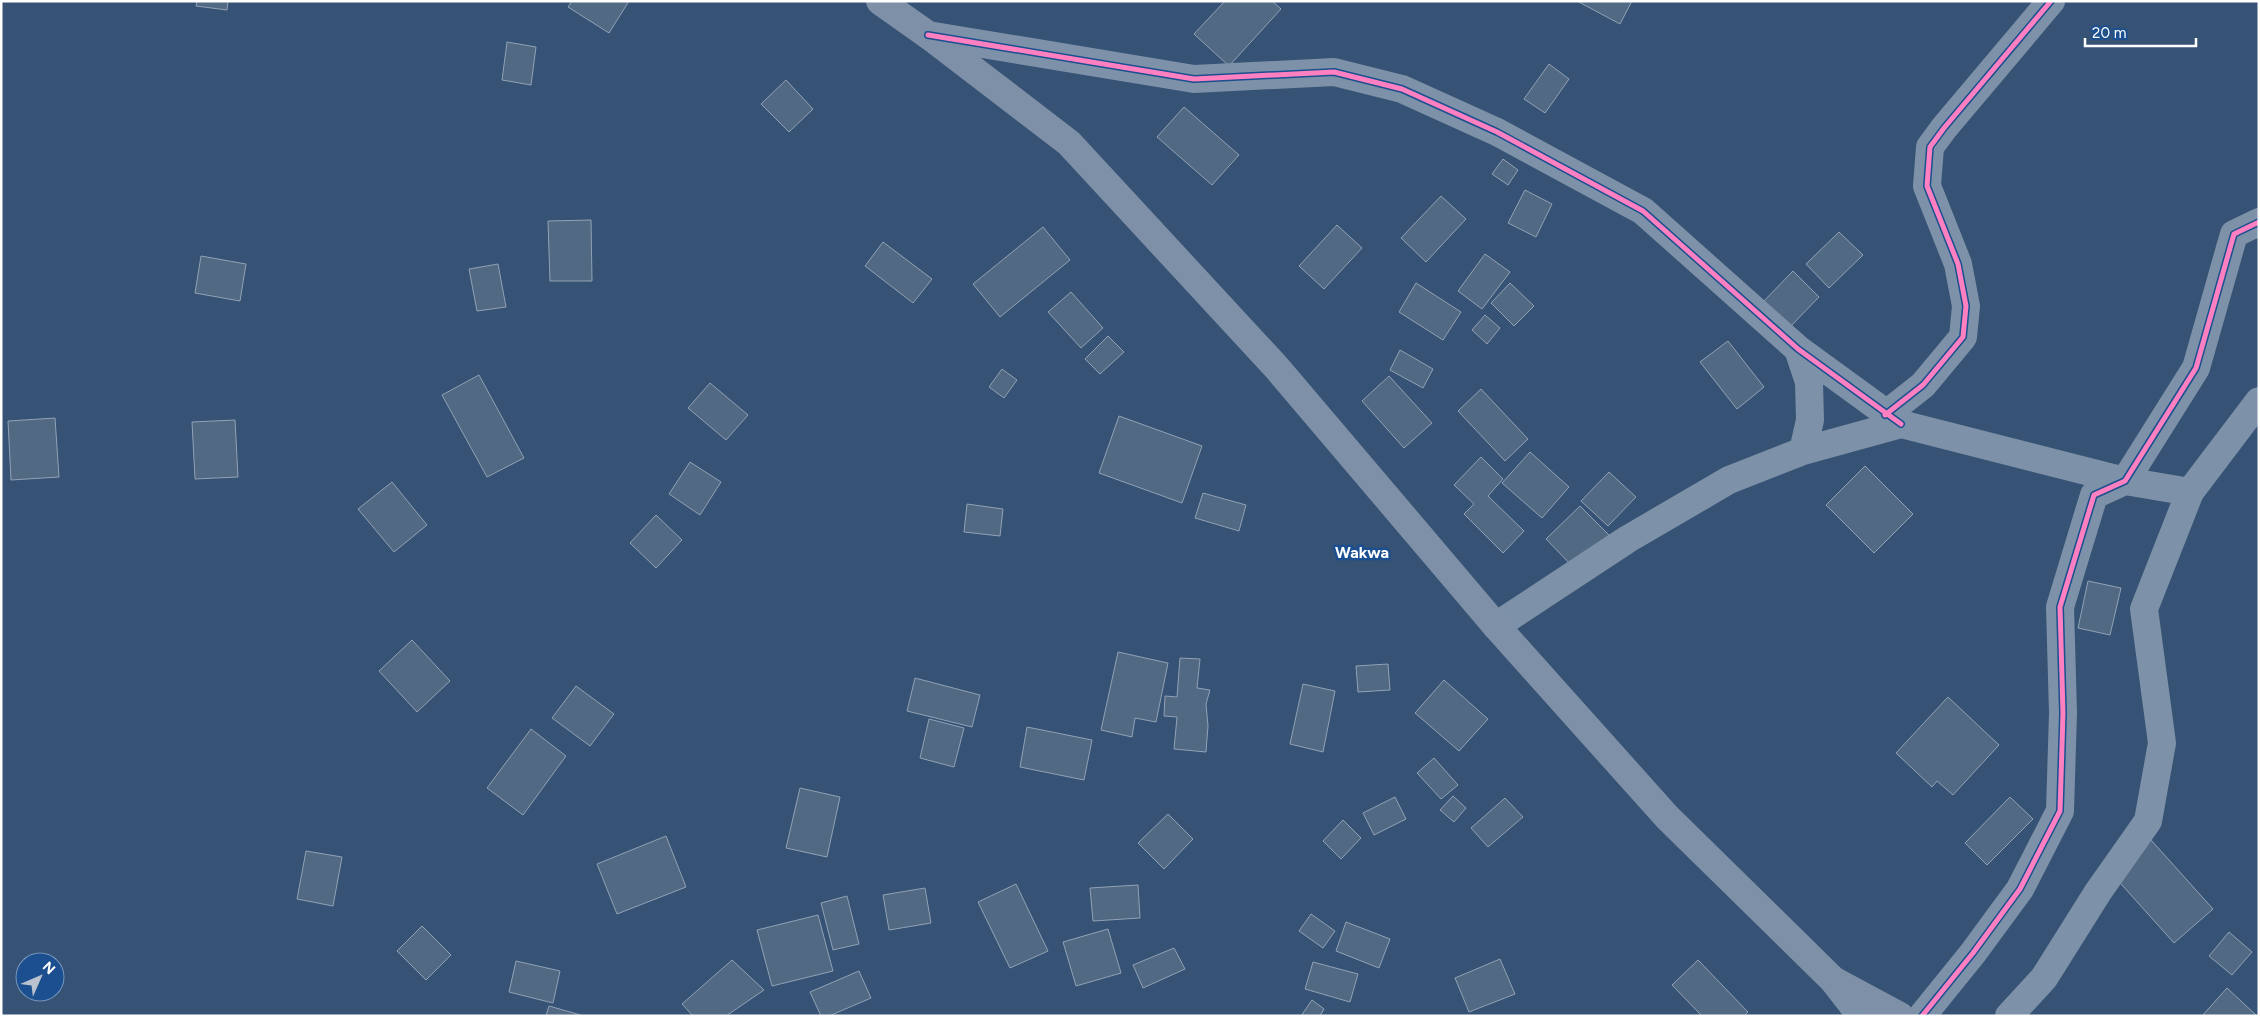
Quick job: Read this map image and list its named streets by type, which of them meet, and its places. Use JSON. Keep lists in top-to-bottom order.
{
  "districts": ["Wakwa"],
  "scale_bar": "20 m",
  "north": "top right"
}
